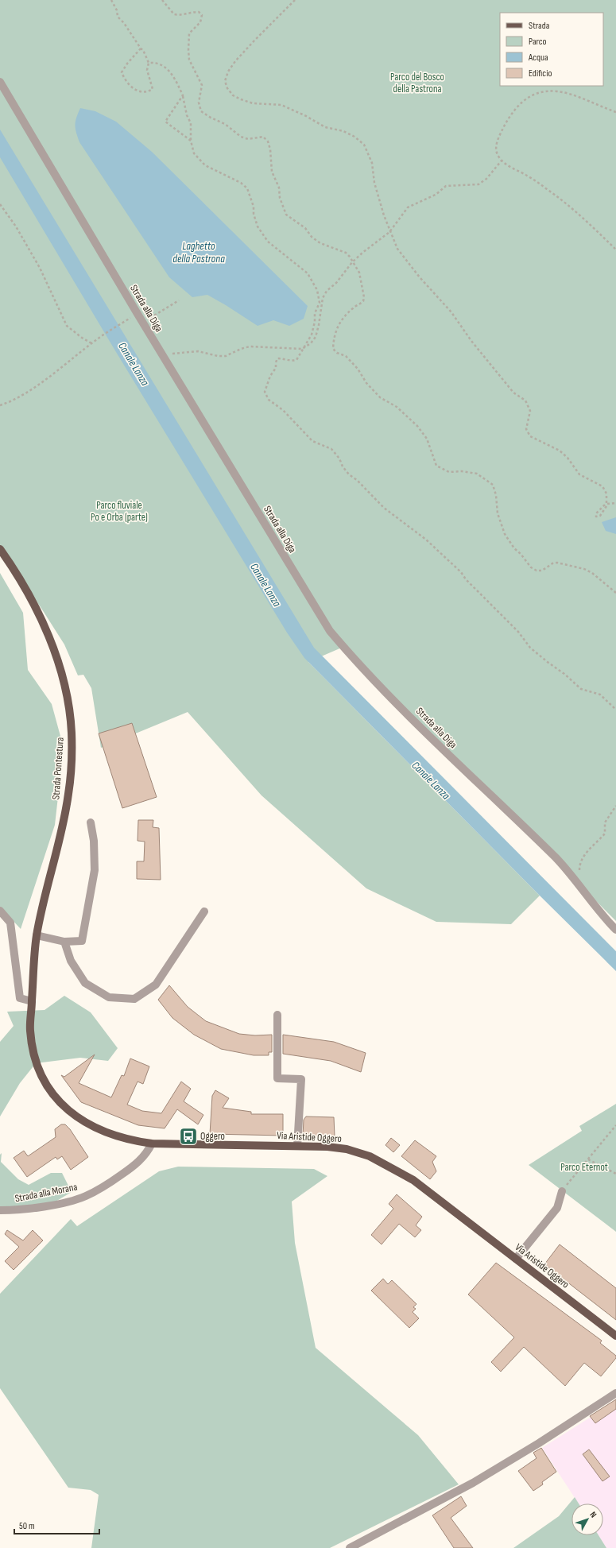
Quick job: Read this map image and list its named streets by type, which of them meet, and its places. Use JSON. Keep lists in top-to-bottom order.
{
  "streets": {
    "main road": ["Strada Pontestura", "Via Aristide Oggero"],
    "street": ["Strada alla Diga", "Strada alla Morana"]
  },
  "crossings": [
    ["Strada Pontestura", "Via Aristide Oggero"],
    ["Via Aristide Oggero", "Strada alla Morana"]
  ],
  "water": ["Laghetto della Pastrona", "Canale Lanza"],
  "parks": ["Parco del Bosco della Pastrona", "Parco fluviale Po e Orba (parte)", "Parco Eternot"],
  "places": {
    "bus stop": ["Oggero"]
  },
  "legend": [
    "Strada",
    "Parco",
    "Acqua",
    "Edificio"
  ],
  "scale_bar": "50 m",
  "north": "top right"
}
